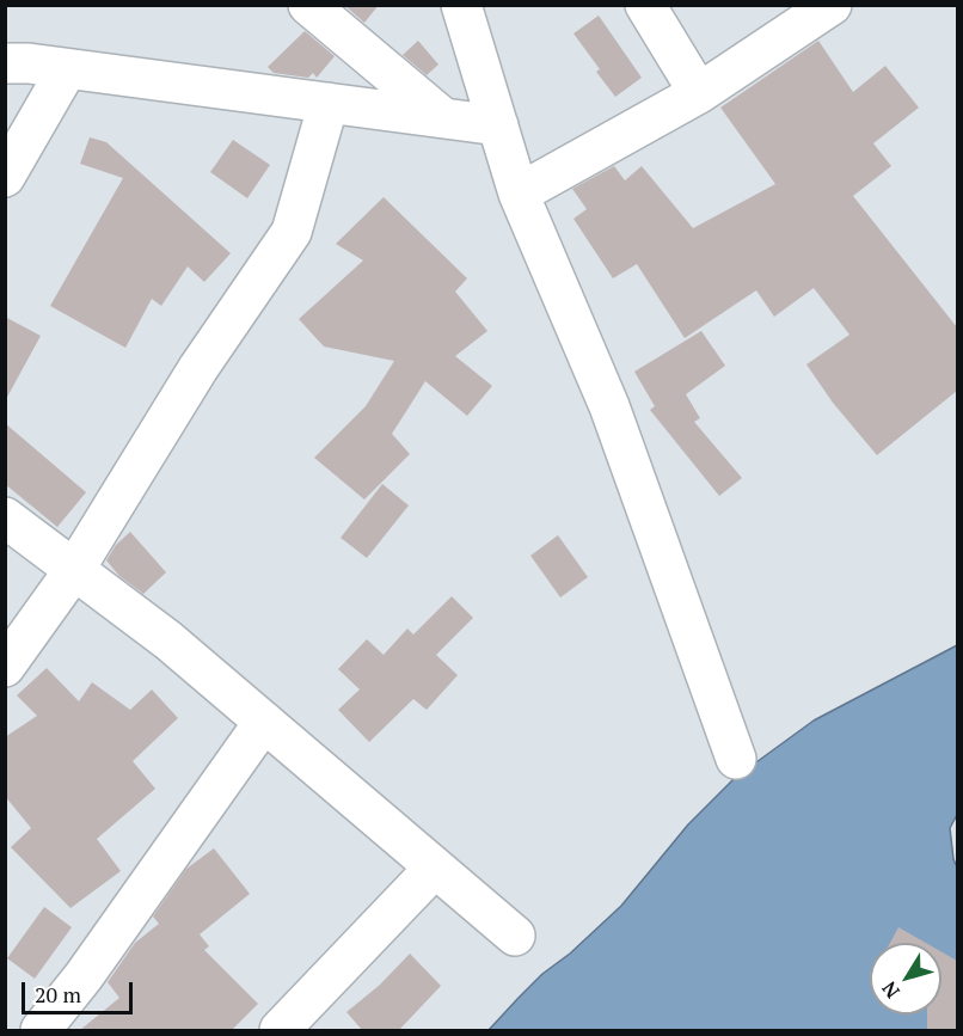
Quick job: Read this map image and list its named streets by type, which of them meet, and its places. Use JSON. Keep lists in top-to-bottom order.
{
  "scale_bar": "20 m",
  "north": "bottom left"
}
